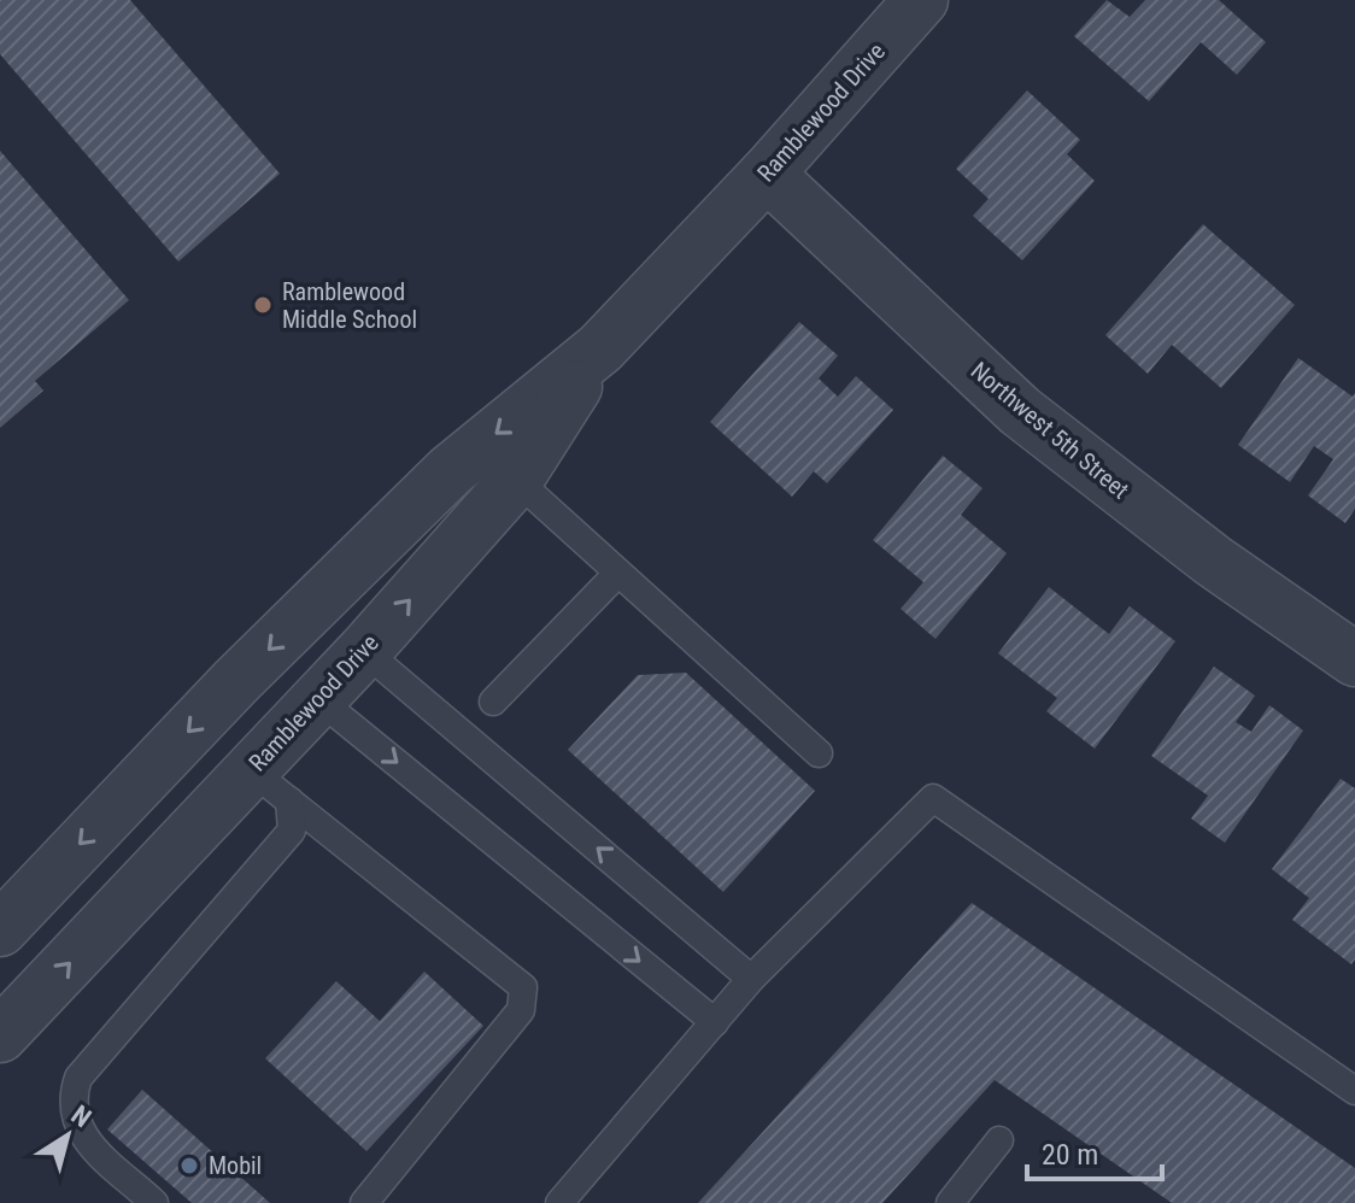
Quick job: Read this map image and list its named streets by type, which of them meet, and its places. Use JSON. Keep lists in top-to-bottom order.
{
  "streets": {
    "street": ["Ramblewood Drive", "Northwest 5th Street"]
  },
  "crossings": [
    ["Ramblewood Drive", "Northwest 5th Street"]
  ],
  "places": ["Ramblewood Middle School", "Mobil"],
  "scale_bar": "20 m",
  "north": "top right"
}
